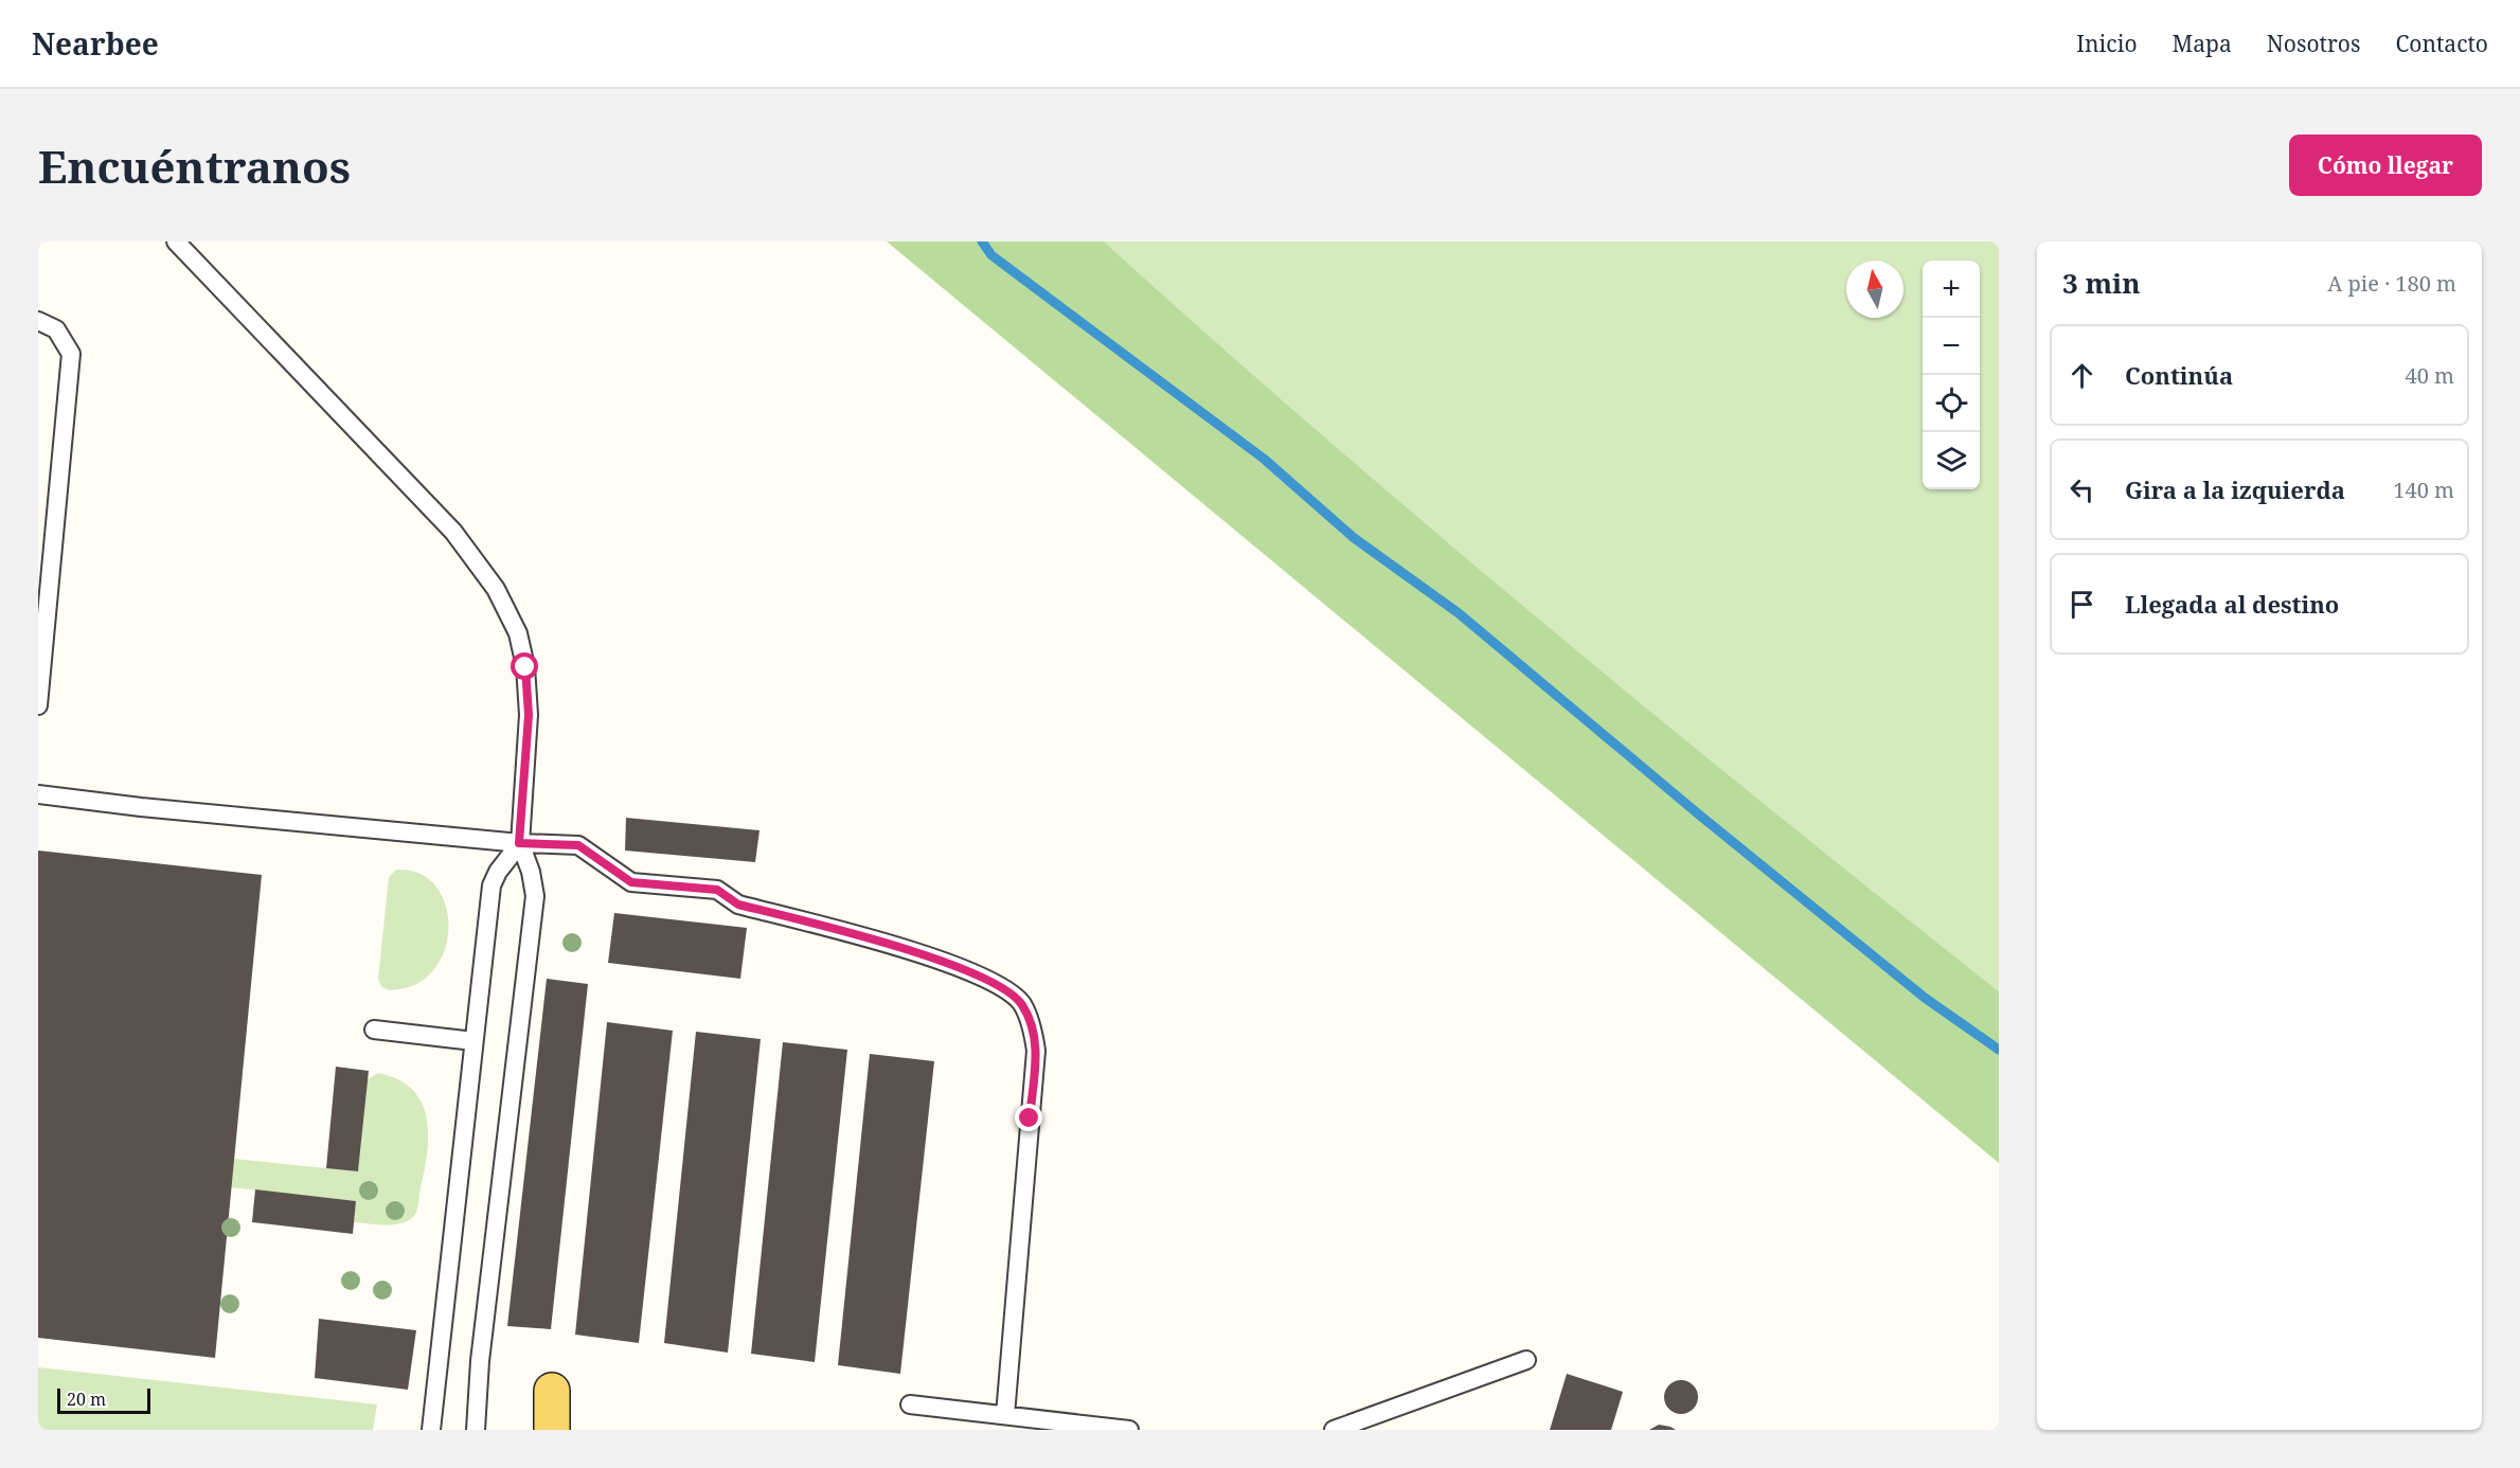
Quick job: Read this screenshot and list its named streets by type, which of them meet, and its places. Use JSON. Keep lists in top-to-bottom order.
{
  "scale_bar": "20 m",
  "north": "top",
  "page": {
    "header": "Nearbee",
    "nav": [
      "Inicio",
      "Mapa",
      "Nosotros",
      "Contacto"
    ],
    "buttons": "Cómo llegar",
    "title": "Encuéntranos",
    "heading": ["3 min", "A pie · 180 m"],
    "map_buttons": ["+", "−"],
    "list": [
      ["Continúa", "40 m"],
      ["Gira a la izquierda", "140 m"],
      "Llegada al destino"
    ],
    "scale": "20 m"
  }
}
